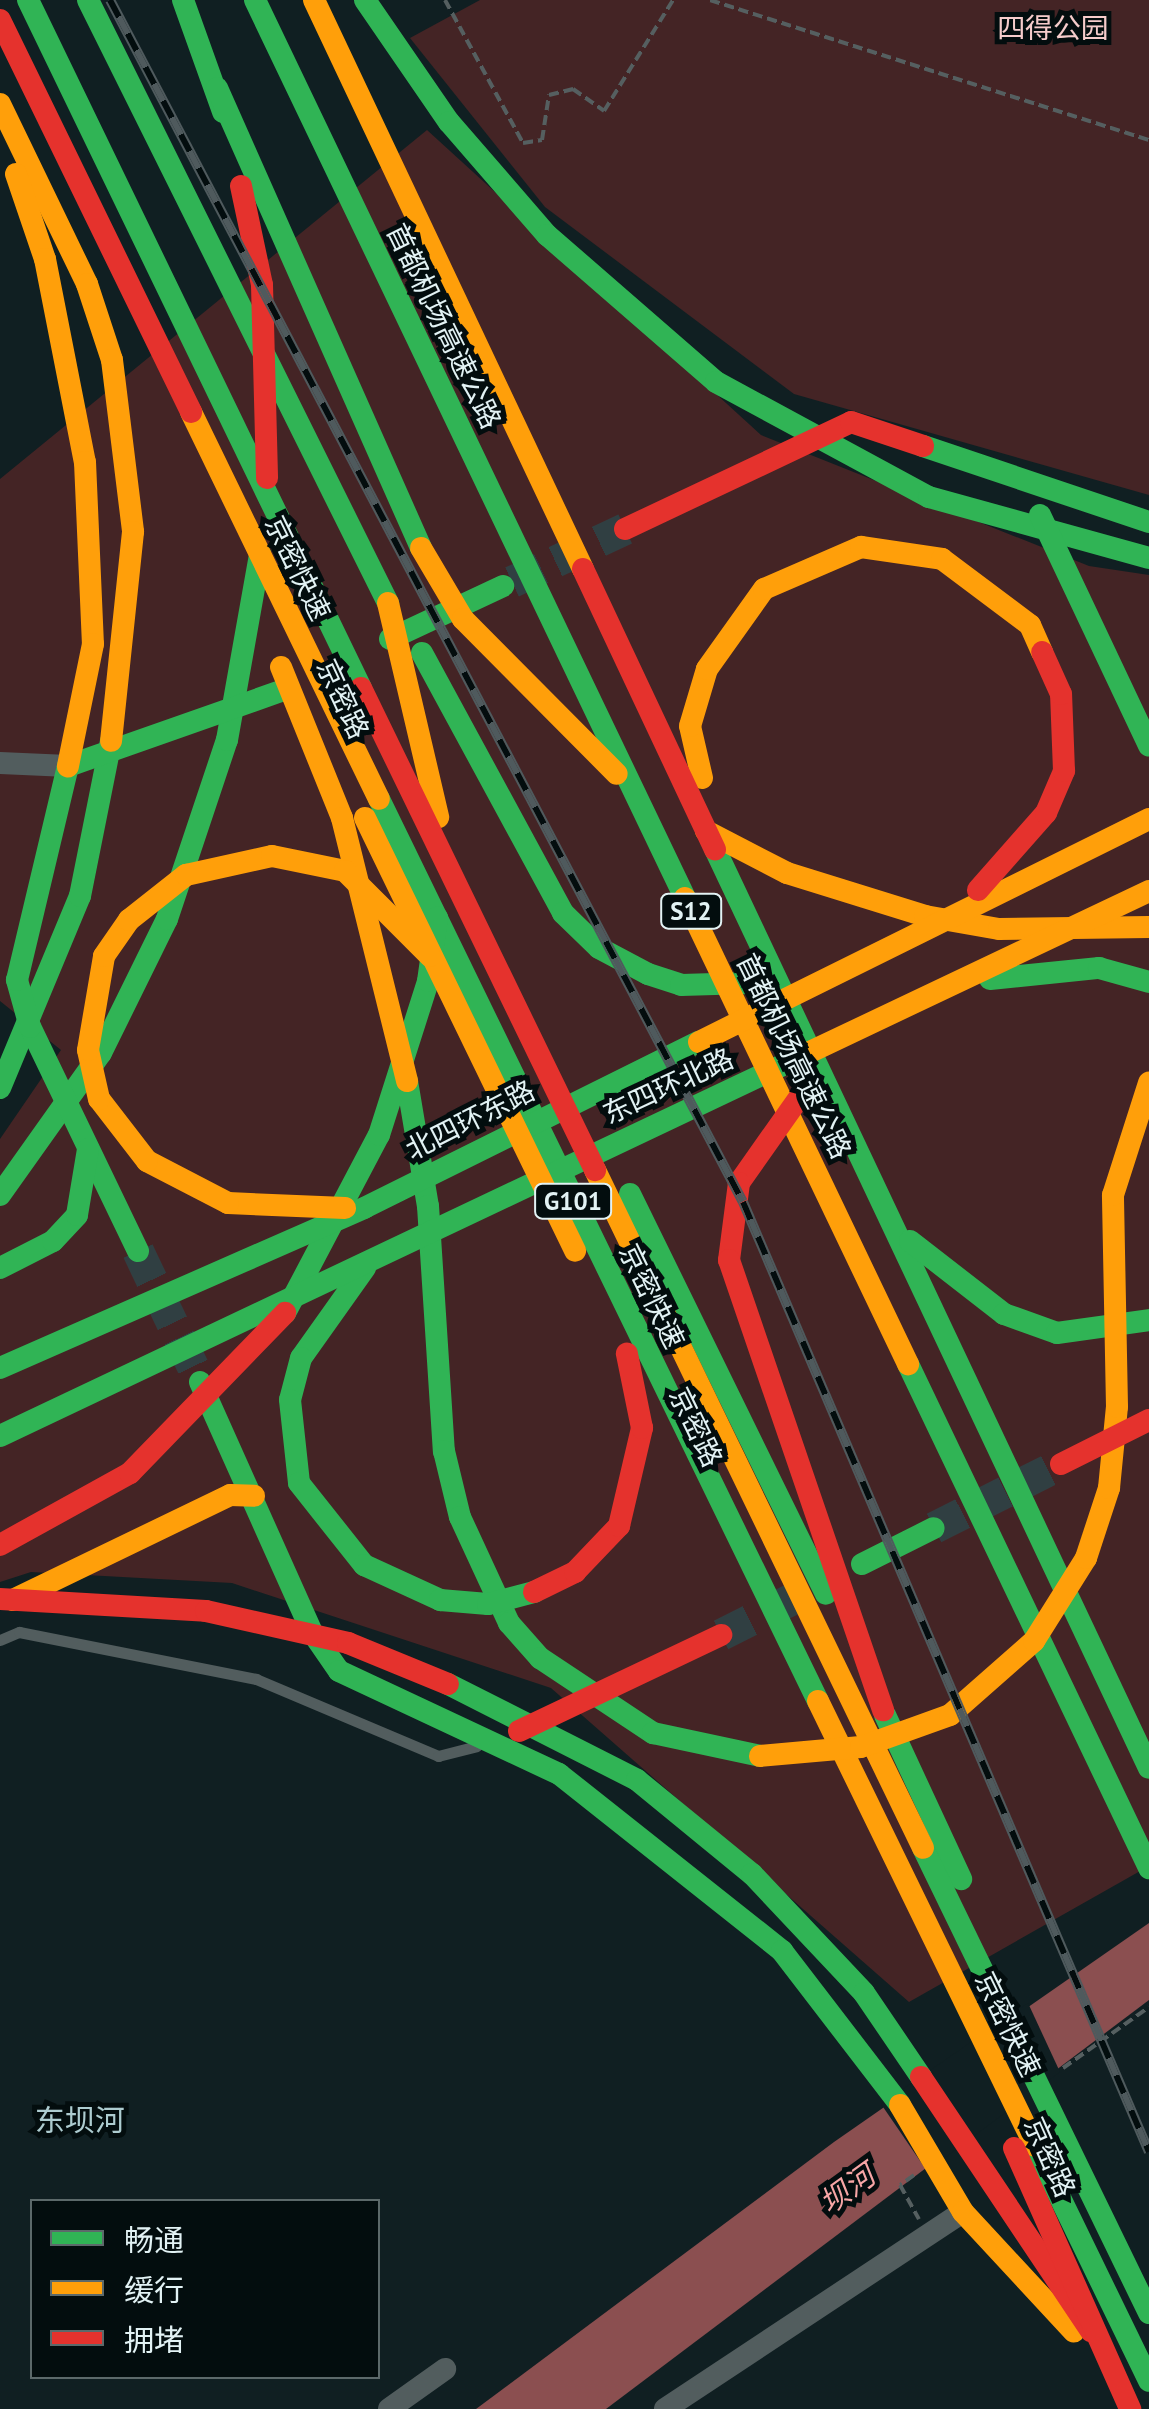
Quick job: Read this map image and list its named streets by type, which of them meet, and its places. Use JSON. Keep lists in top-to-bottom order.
{
  "streets": {
    "main road": [
      "首都机场高速公路",
      "京密快速",
      "京密路",
      "S12",
      "东四环北路",
      "北四环东路",
      "G101"
    ]
  },
  "districts": ["东坝河"],
  "water": ["坝河"],
  "parks": ["四得公园"],
  "legend": ["畅通", "缓行", "拥堵"]
}
